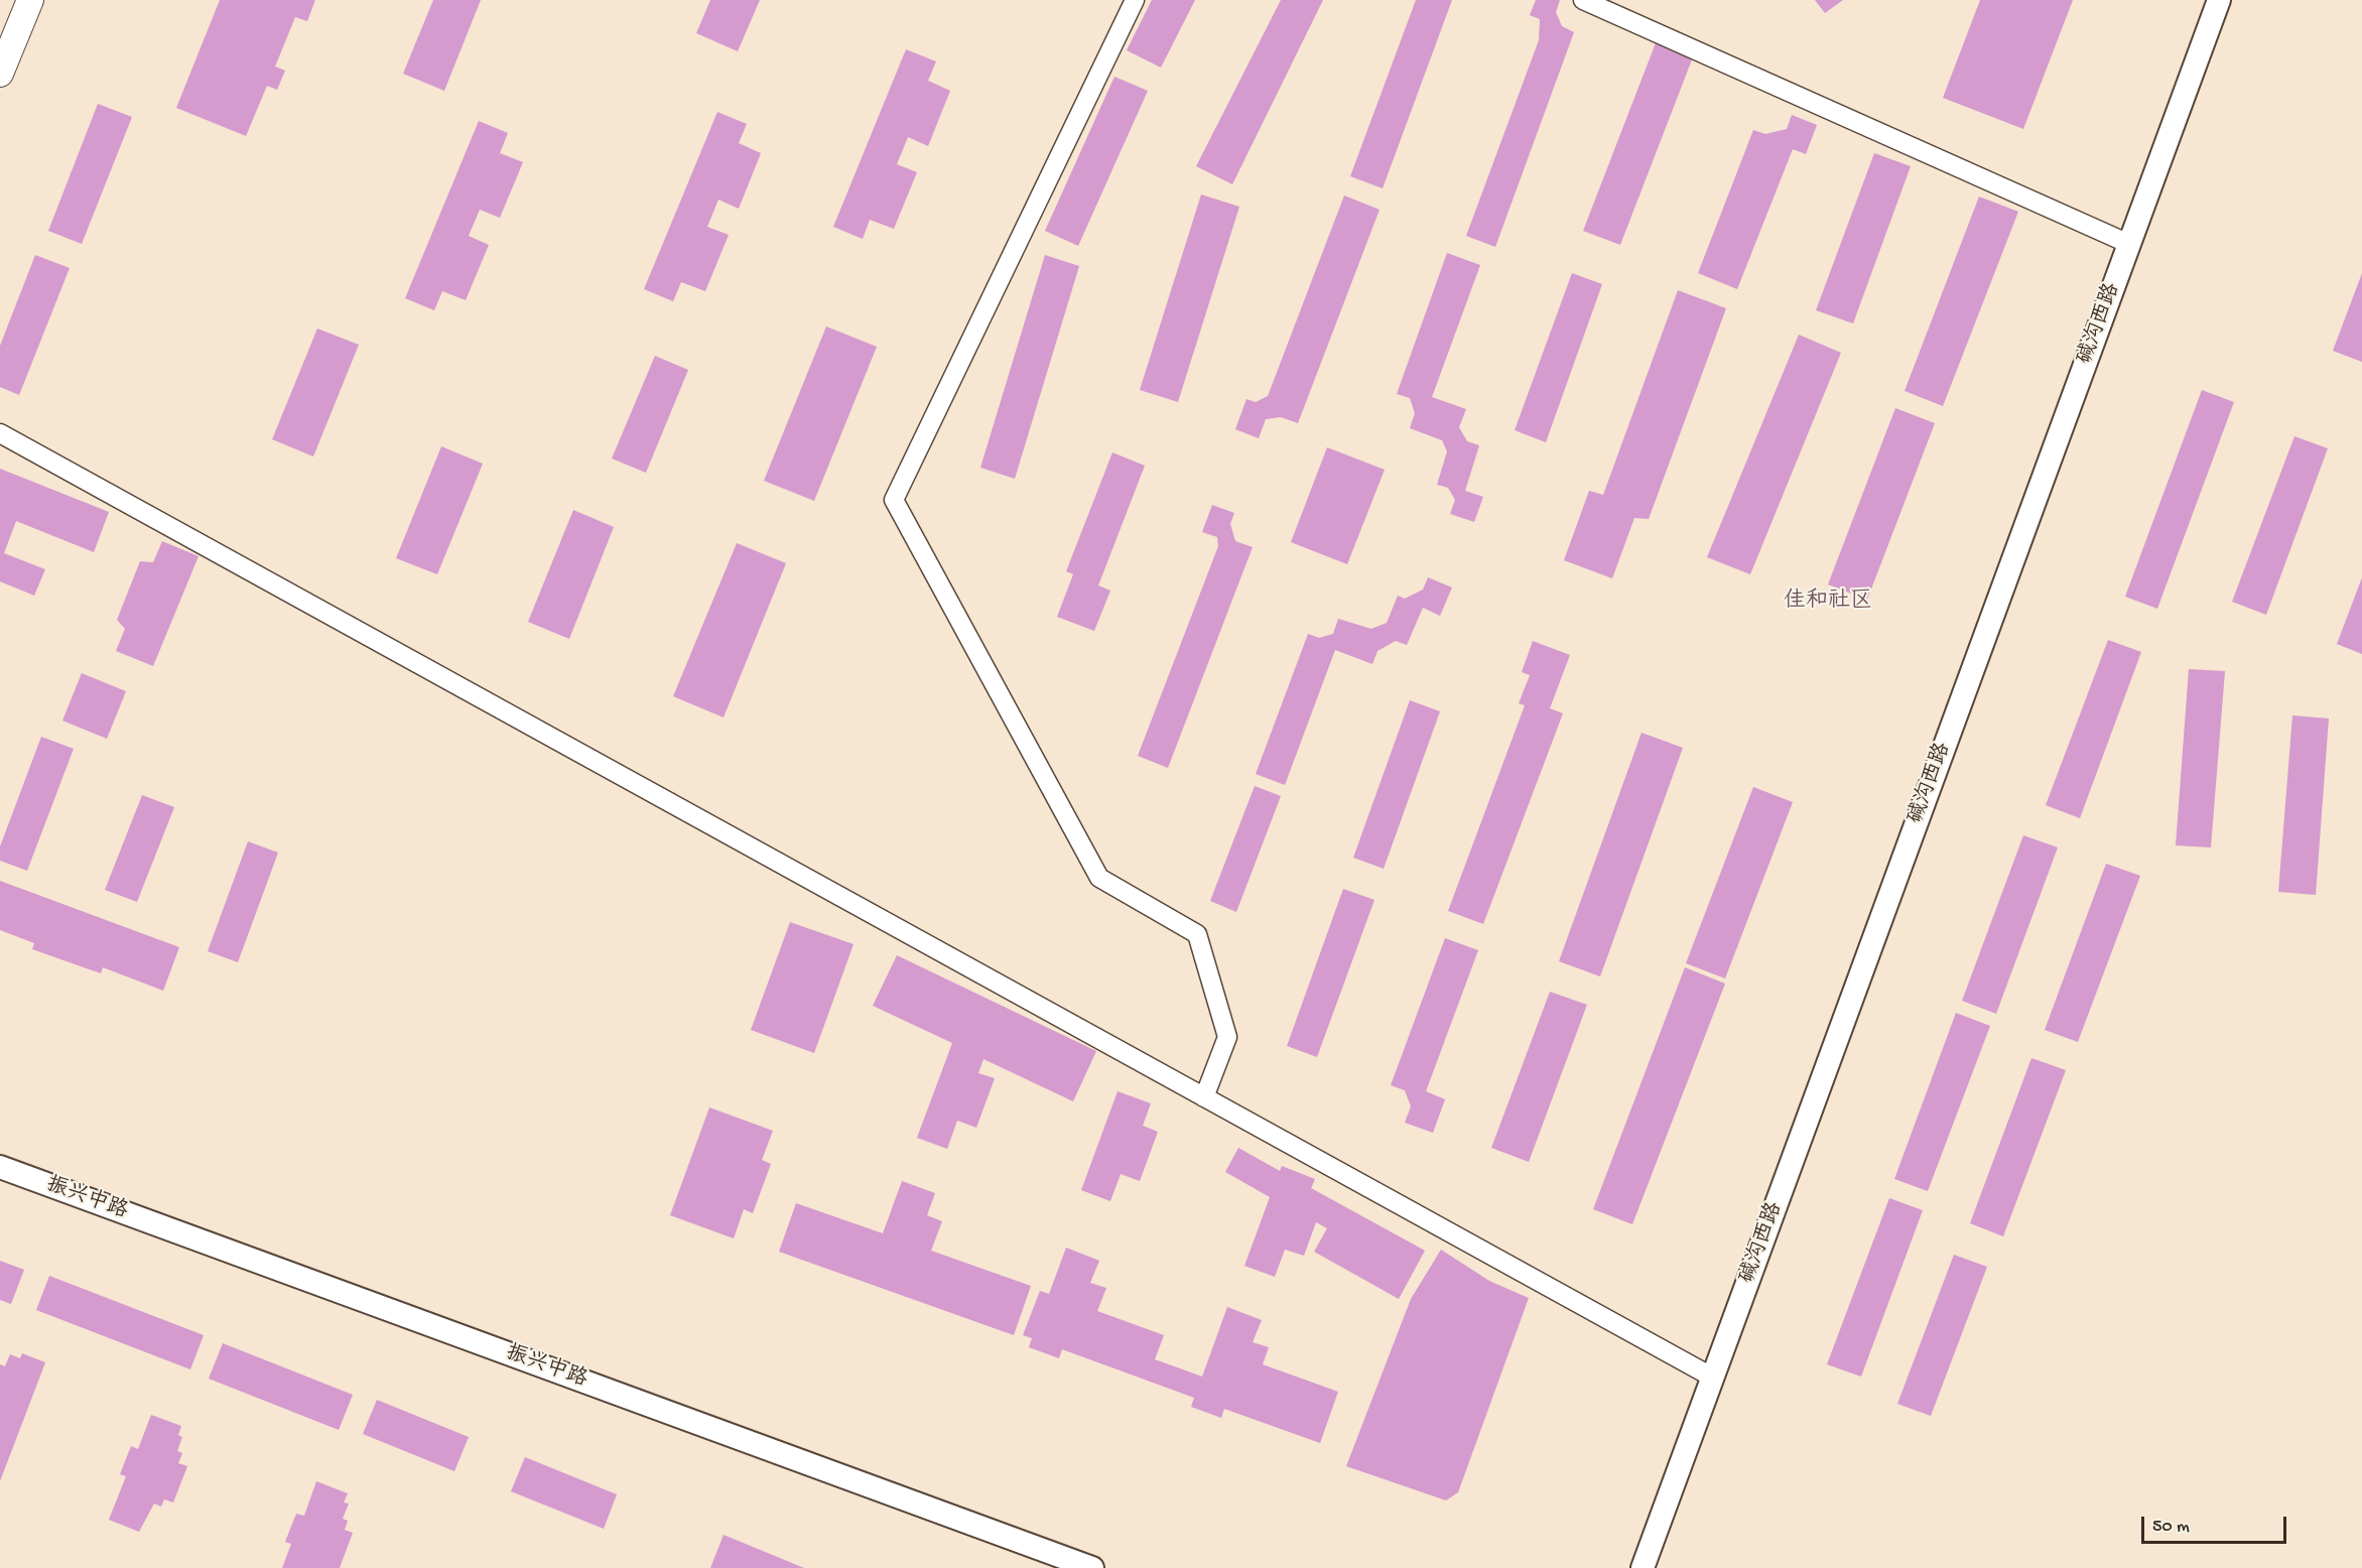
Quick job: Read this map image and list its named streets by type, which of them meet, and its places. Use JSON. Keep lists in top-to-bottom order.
{
  "streets": {
    "street": ["碱沟西路", "振兴中路"]
  },
  "districts": ["佳和社区"],
  "scale_bar": "50 m"
}
